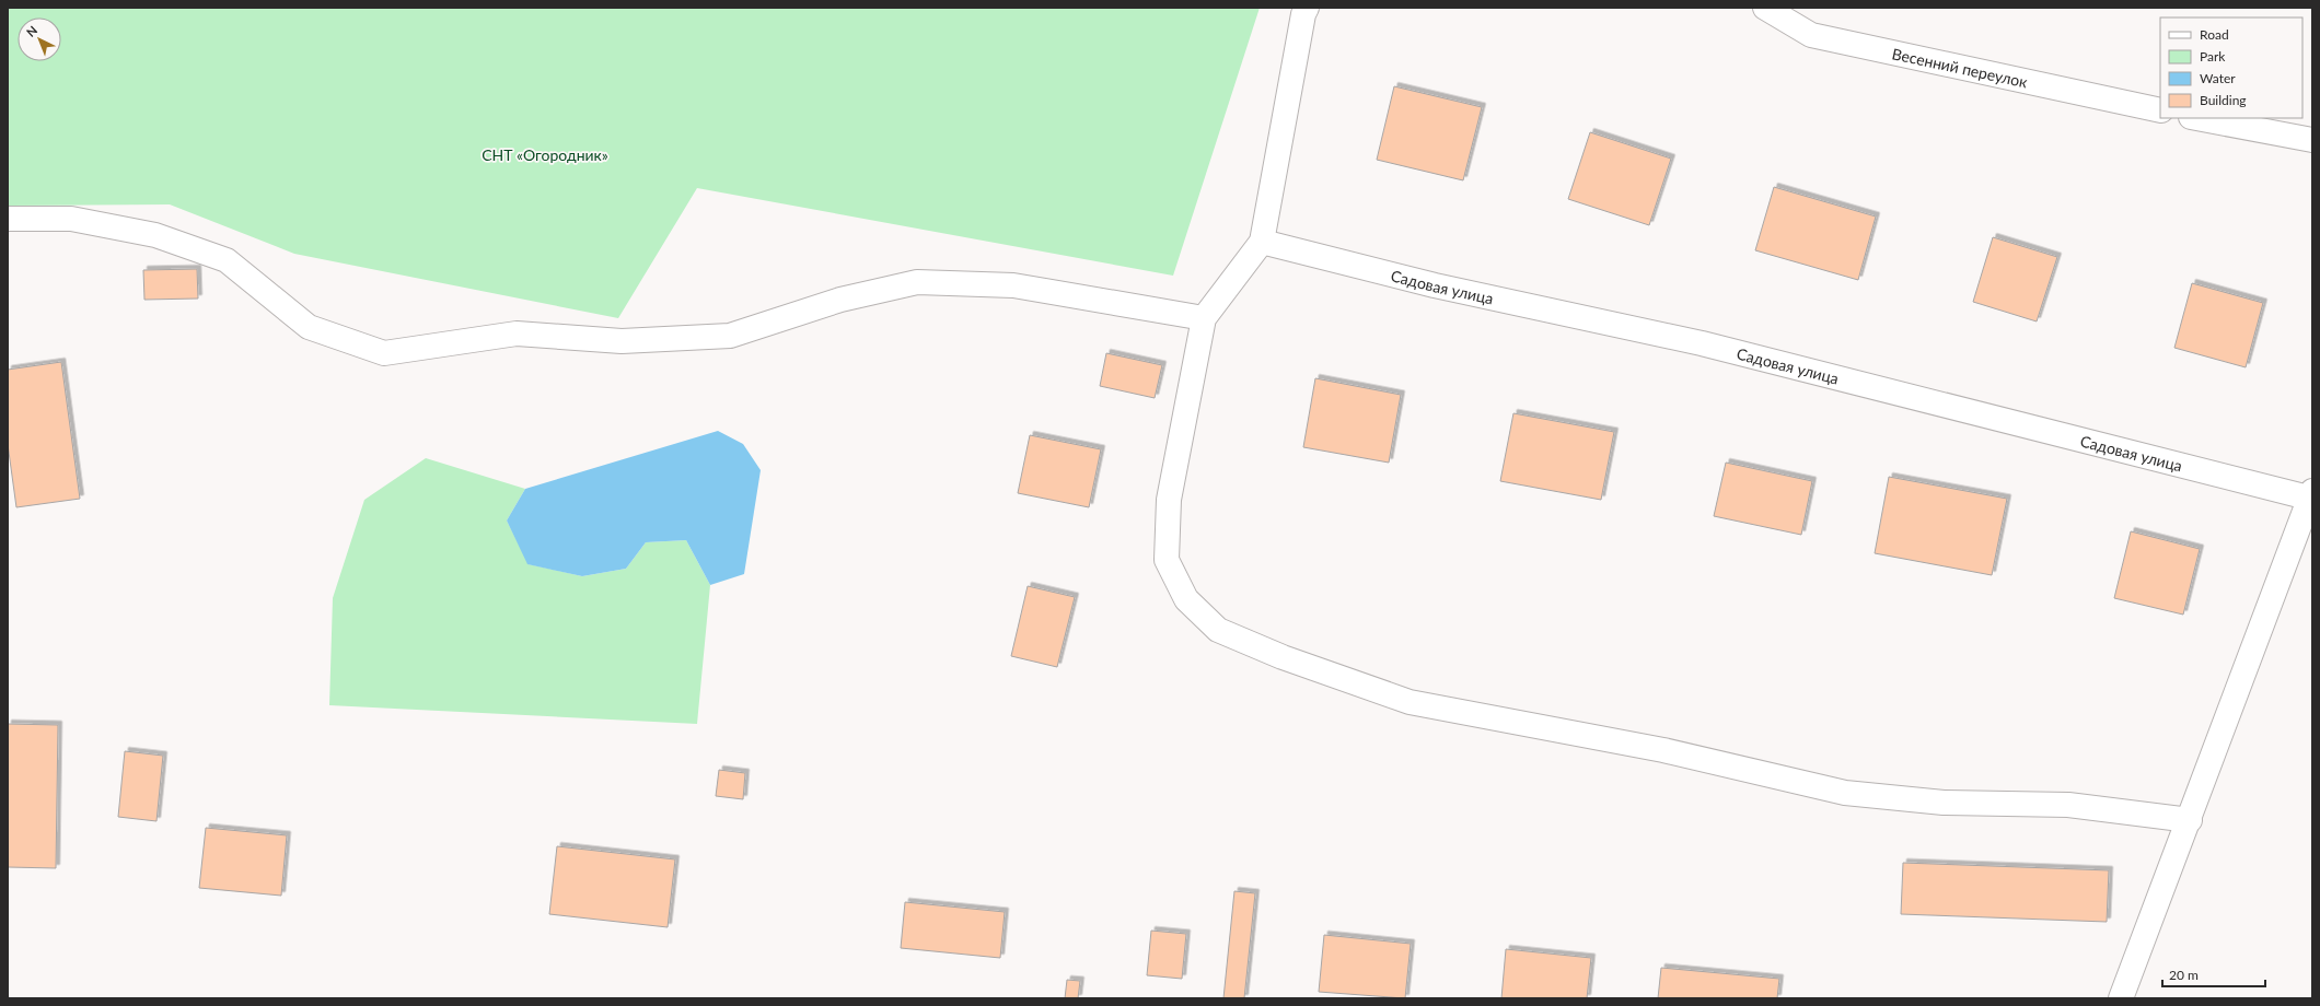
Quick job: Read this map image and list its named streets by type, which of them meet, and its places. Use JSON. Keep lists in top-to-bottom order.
{
  "streets": {
    "street": ["Весенний переулок", "Садовая улица"]
  },
  "parks": ["СНТ «Огородник»"],
  "legend": [
    "Road",
    "Park",
    "Water",
    "Building"
  ],
  "scale_bar": "20 m",
  "north": "top left"
}
